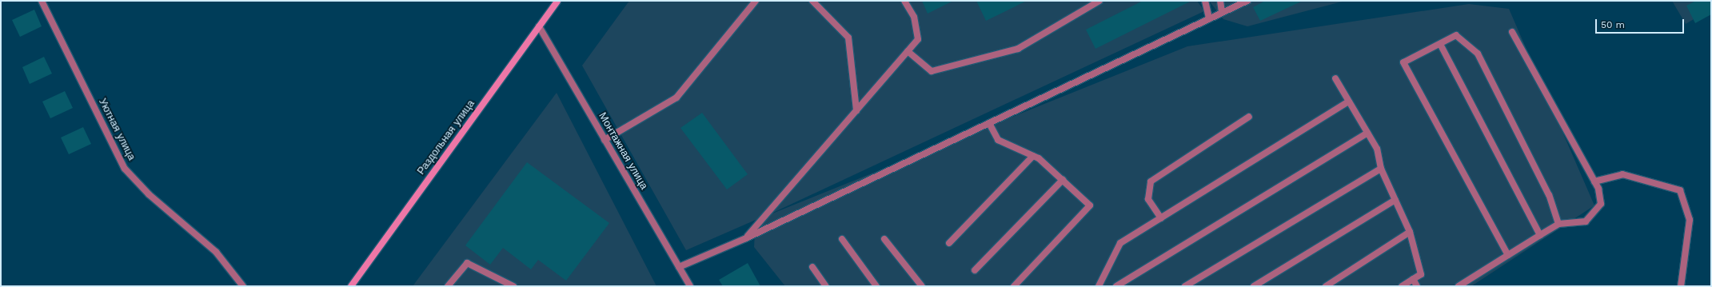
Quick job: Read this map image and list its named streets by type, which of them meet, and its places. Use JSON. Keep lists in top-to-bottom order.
{
  "streets": {
    "main road": ["Раздольная улица"],
    "street": ["Уютная улица", "Монтажная улица"]
  },
  "crossings": [
    ["Раздольная улица", "Монтажная улица"]
  ],
  "scale_bar": "50 m"
}
